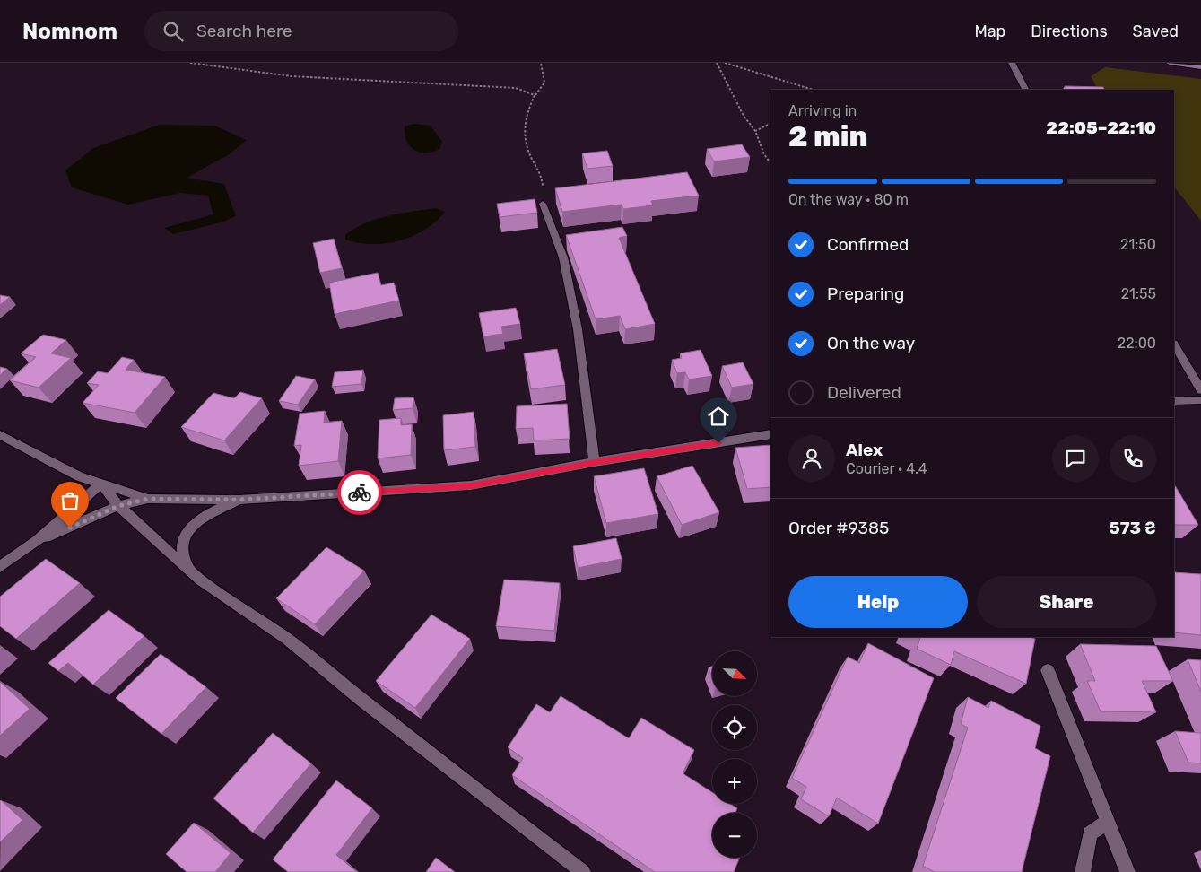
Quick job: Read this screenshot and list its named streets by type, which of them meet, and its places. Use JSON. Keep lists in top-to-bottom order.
{
  "north": "bottom right",
  "page": {
    "header": "Nomnom",
    "search": "Search here",
    "nav": ["Map", "Directions", "Saved"],
    "heading": ["2 min", "Arriving in", "22:05–22:10"],
    "panel": [
      "Alex",
      "Courier · 4.4",
      "Order #9385",
      "573 ₴"
    ],
    "bar": "On the way · 80 m",
    "list": [
      ["Confirmed", "21:50"],
      ["Preparing", "21:55"],
      ["On the way", "22:00"],
      "Delivered"
    ],
    "buttons": ["Help", "Share"],
    "map_buttons": ["+", "−"]
  }
}
